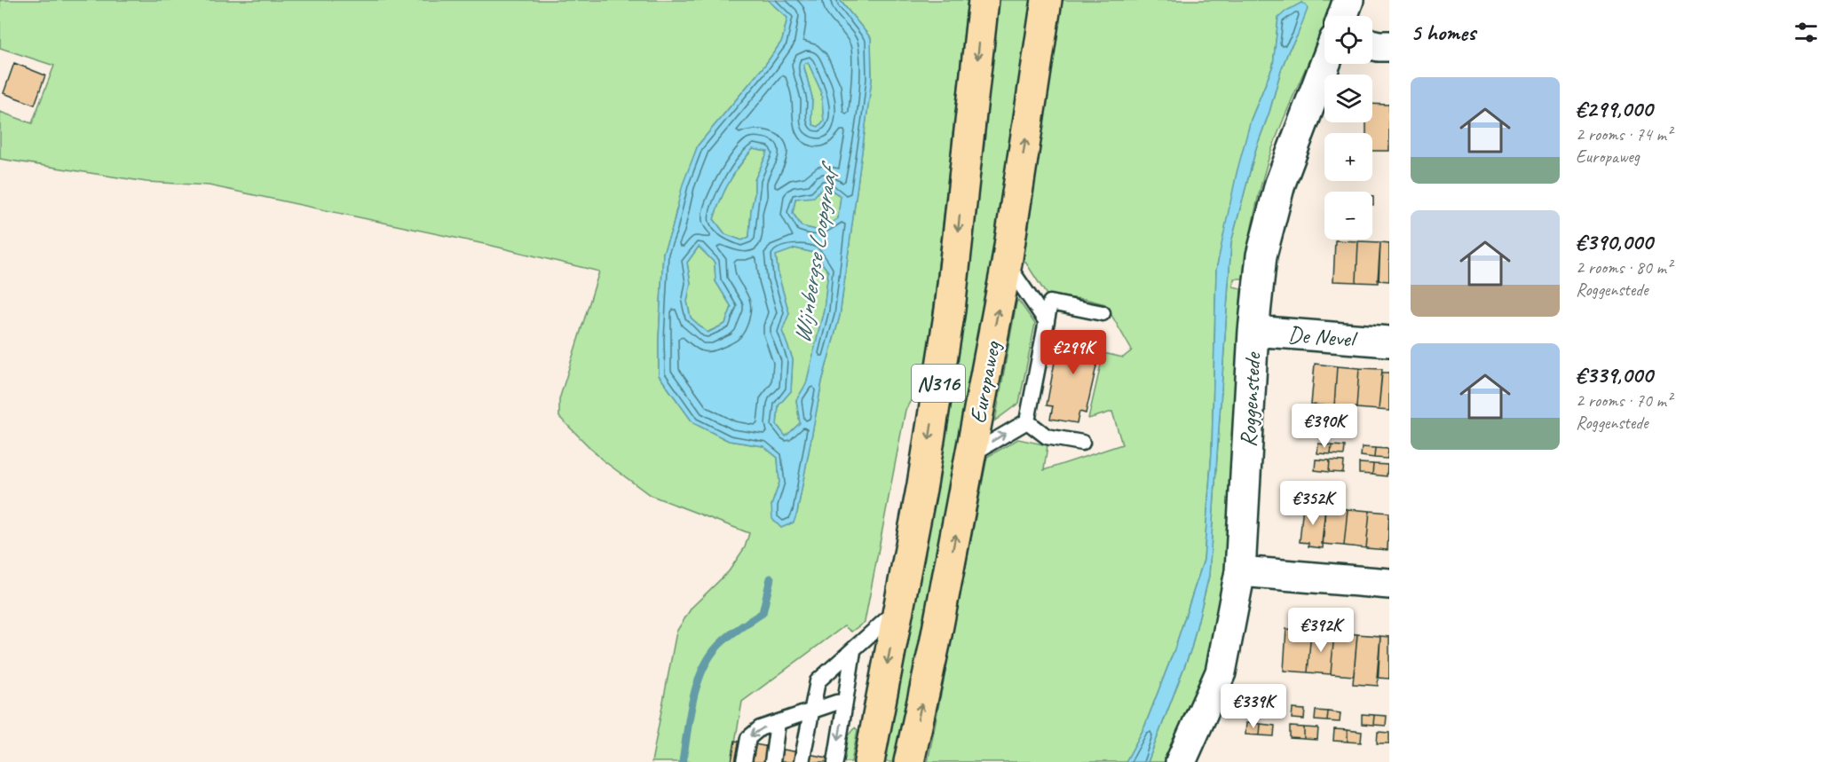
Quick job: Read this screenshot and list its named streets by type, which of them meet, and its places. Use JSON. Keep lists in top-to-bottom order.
{
  "streets": {
    "main road": ["Europaweg", "N316"],
    "street": ["De Nevel", "Roggenstede"]
  },
  "crossings": [
    ["De Nevel", "Roggenstede"]
  ],
  "water": ["Wijnbergse Loopgraaf"],
  "page": {
    "heading": "5 homes",
    "map_buttons": ["+", "−"],
    "list": [
      {
        "name": "€299,000",
        "note": "2 rooms · 74 m² · Europaweg"
      },
      {
        "name": "€390,000",
        "note": "2 rooms · 80 m² · Roggenstede"
      },
      {
        "name": "€339,000",
        "note": "2 rooms · 70 m² · Roggenstede"
      }
    ],
    "price": [
      "€299K",
      "€390K",
      "€352K",
      "€392K",
      "€339K"
    ]
  }
}
